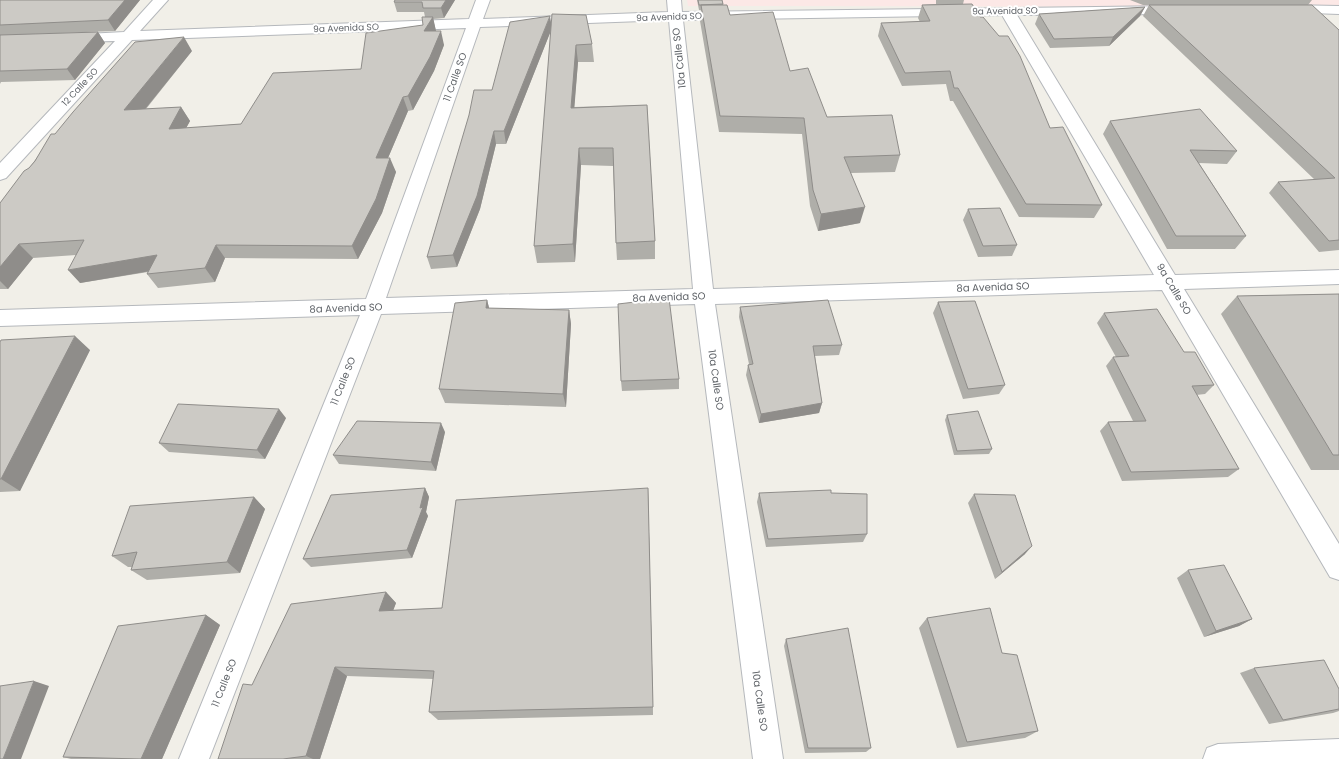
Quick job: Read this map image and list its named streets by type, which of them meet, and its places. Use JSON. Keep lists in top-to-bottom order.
{
  "streets": {
    "street": [
      "9a Avenida SO",
      "10a Calle SO",
      "11 Calle SO",
      "12 Calle SO",
      "8a Avenida SO",
      "9a Calle SO"
    ]
  },
  "crossings": [
    ["9a Avenida SO", "10a Calle SO"],
    ["9a Avenida SO", "11 Calle SO"],
    ["9a Avenida SO", "12 Calle SO"],
    ["9a Avenida SO", "9a Calle SO"],
    ["10a Calle SO", "8a Avenida SO"],
    ["11 Calle SO", "8a Avenida SO"],
    ["8a Avenida SO", "9a Calle SO"]
  ]
}
